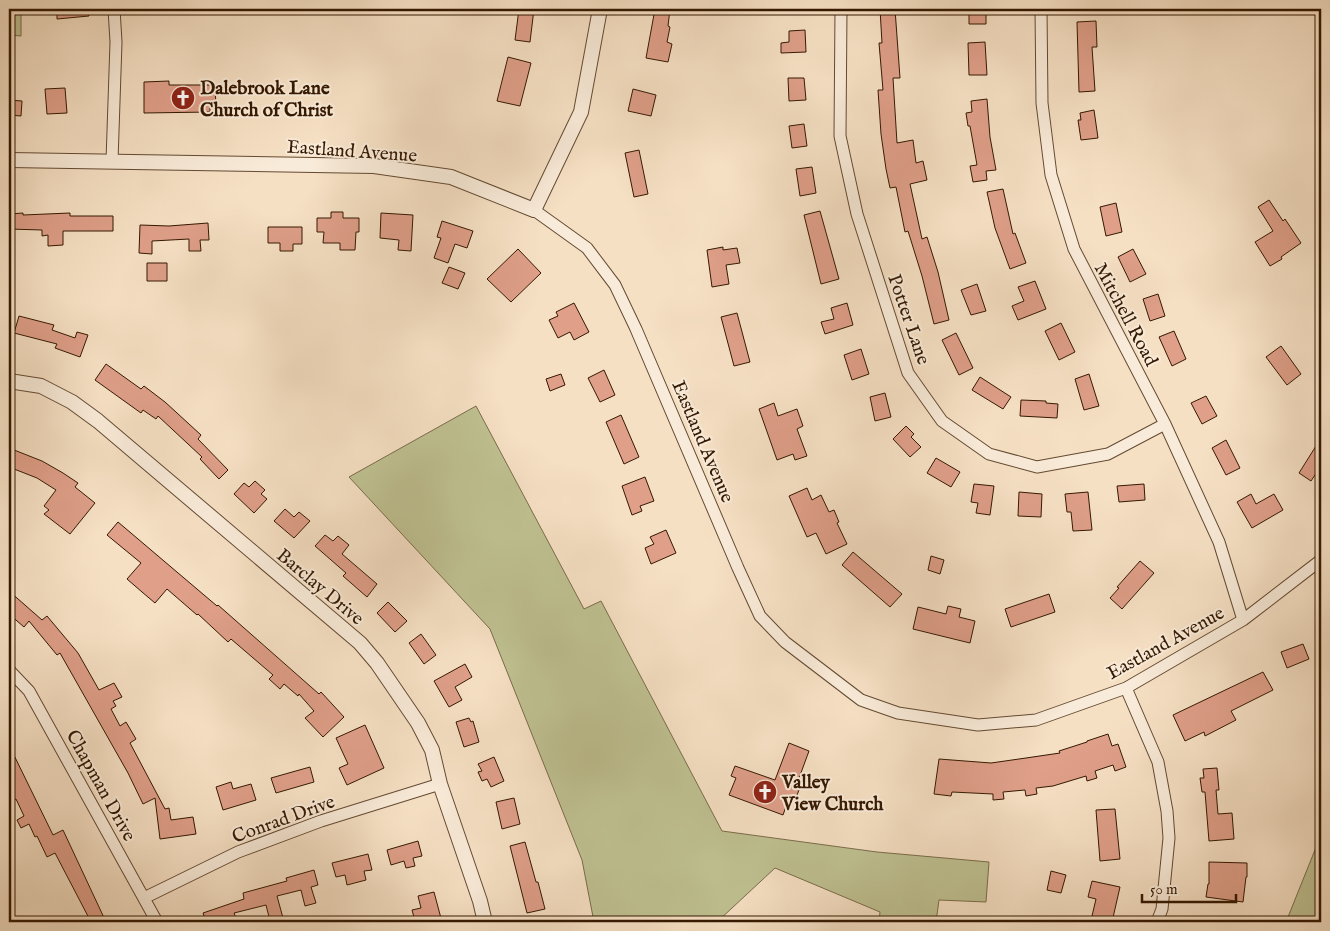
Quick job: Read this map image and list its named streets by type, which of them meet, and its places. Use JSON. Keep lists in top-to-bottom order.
{
  "streets": {
    "street": [
      "Eastland Avenue",
      "Mitchell Road",
      "Potter Lane",
      "Barclay Drive",
      "Chapman Drive",
      "Conrad Drive"
    ]
  },
  "crossings": [
    ["Eastland Avenue", "Mitchell Road"],
    ["Mitchell Road", "Potter Lane"],
    ["Barclay Drive", "Conrad Drive"],
    ["Chapman Drive", "Conrad Drive"]
  ],
  "places": {
    "church": ["Dalebrook Lane Church of Christ", "Valley View Church"]
  },
  "scale_bar": "50 m"
}
